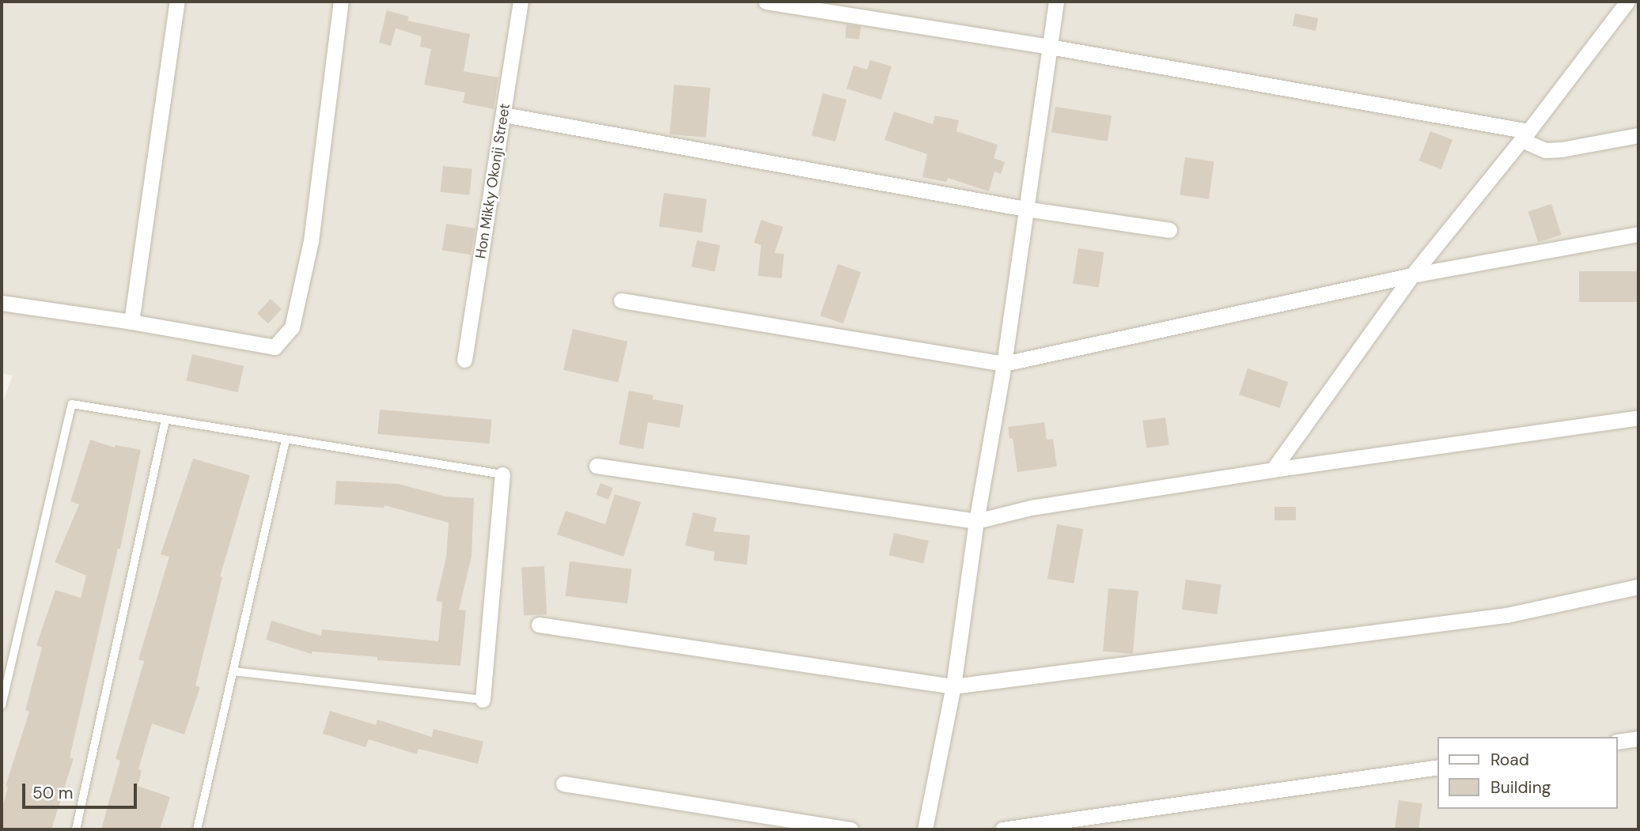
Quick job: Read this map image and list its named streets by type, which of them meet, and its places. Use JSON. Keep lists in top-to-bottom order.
{
  "streets": {
    "street": ["Hon Mikky Okonji Street"]
  },
  "legend": ["Road", "Building"],
  "scale_bar": "50 m"
}
